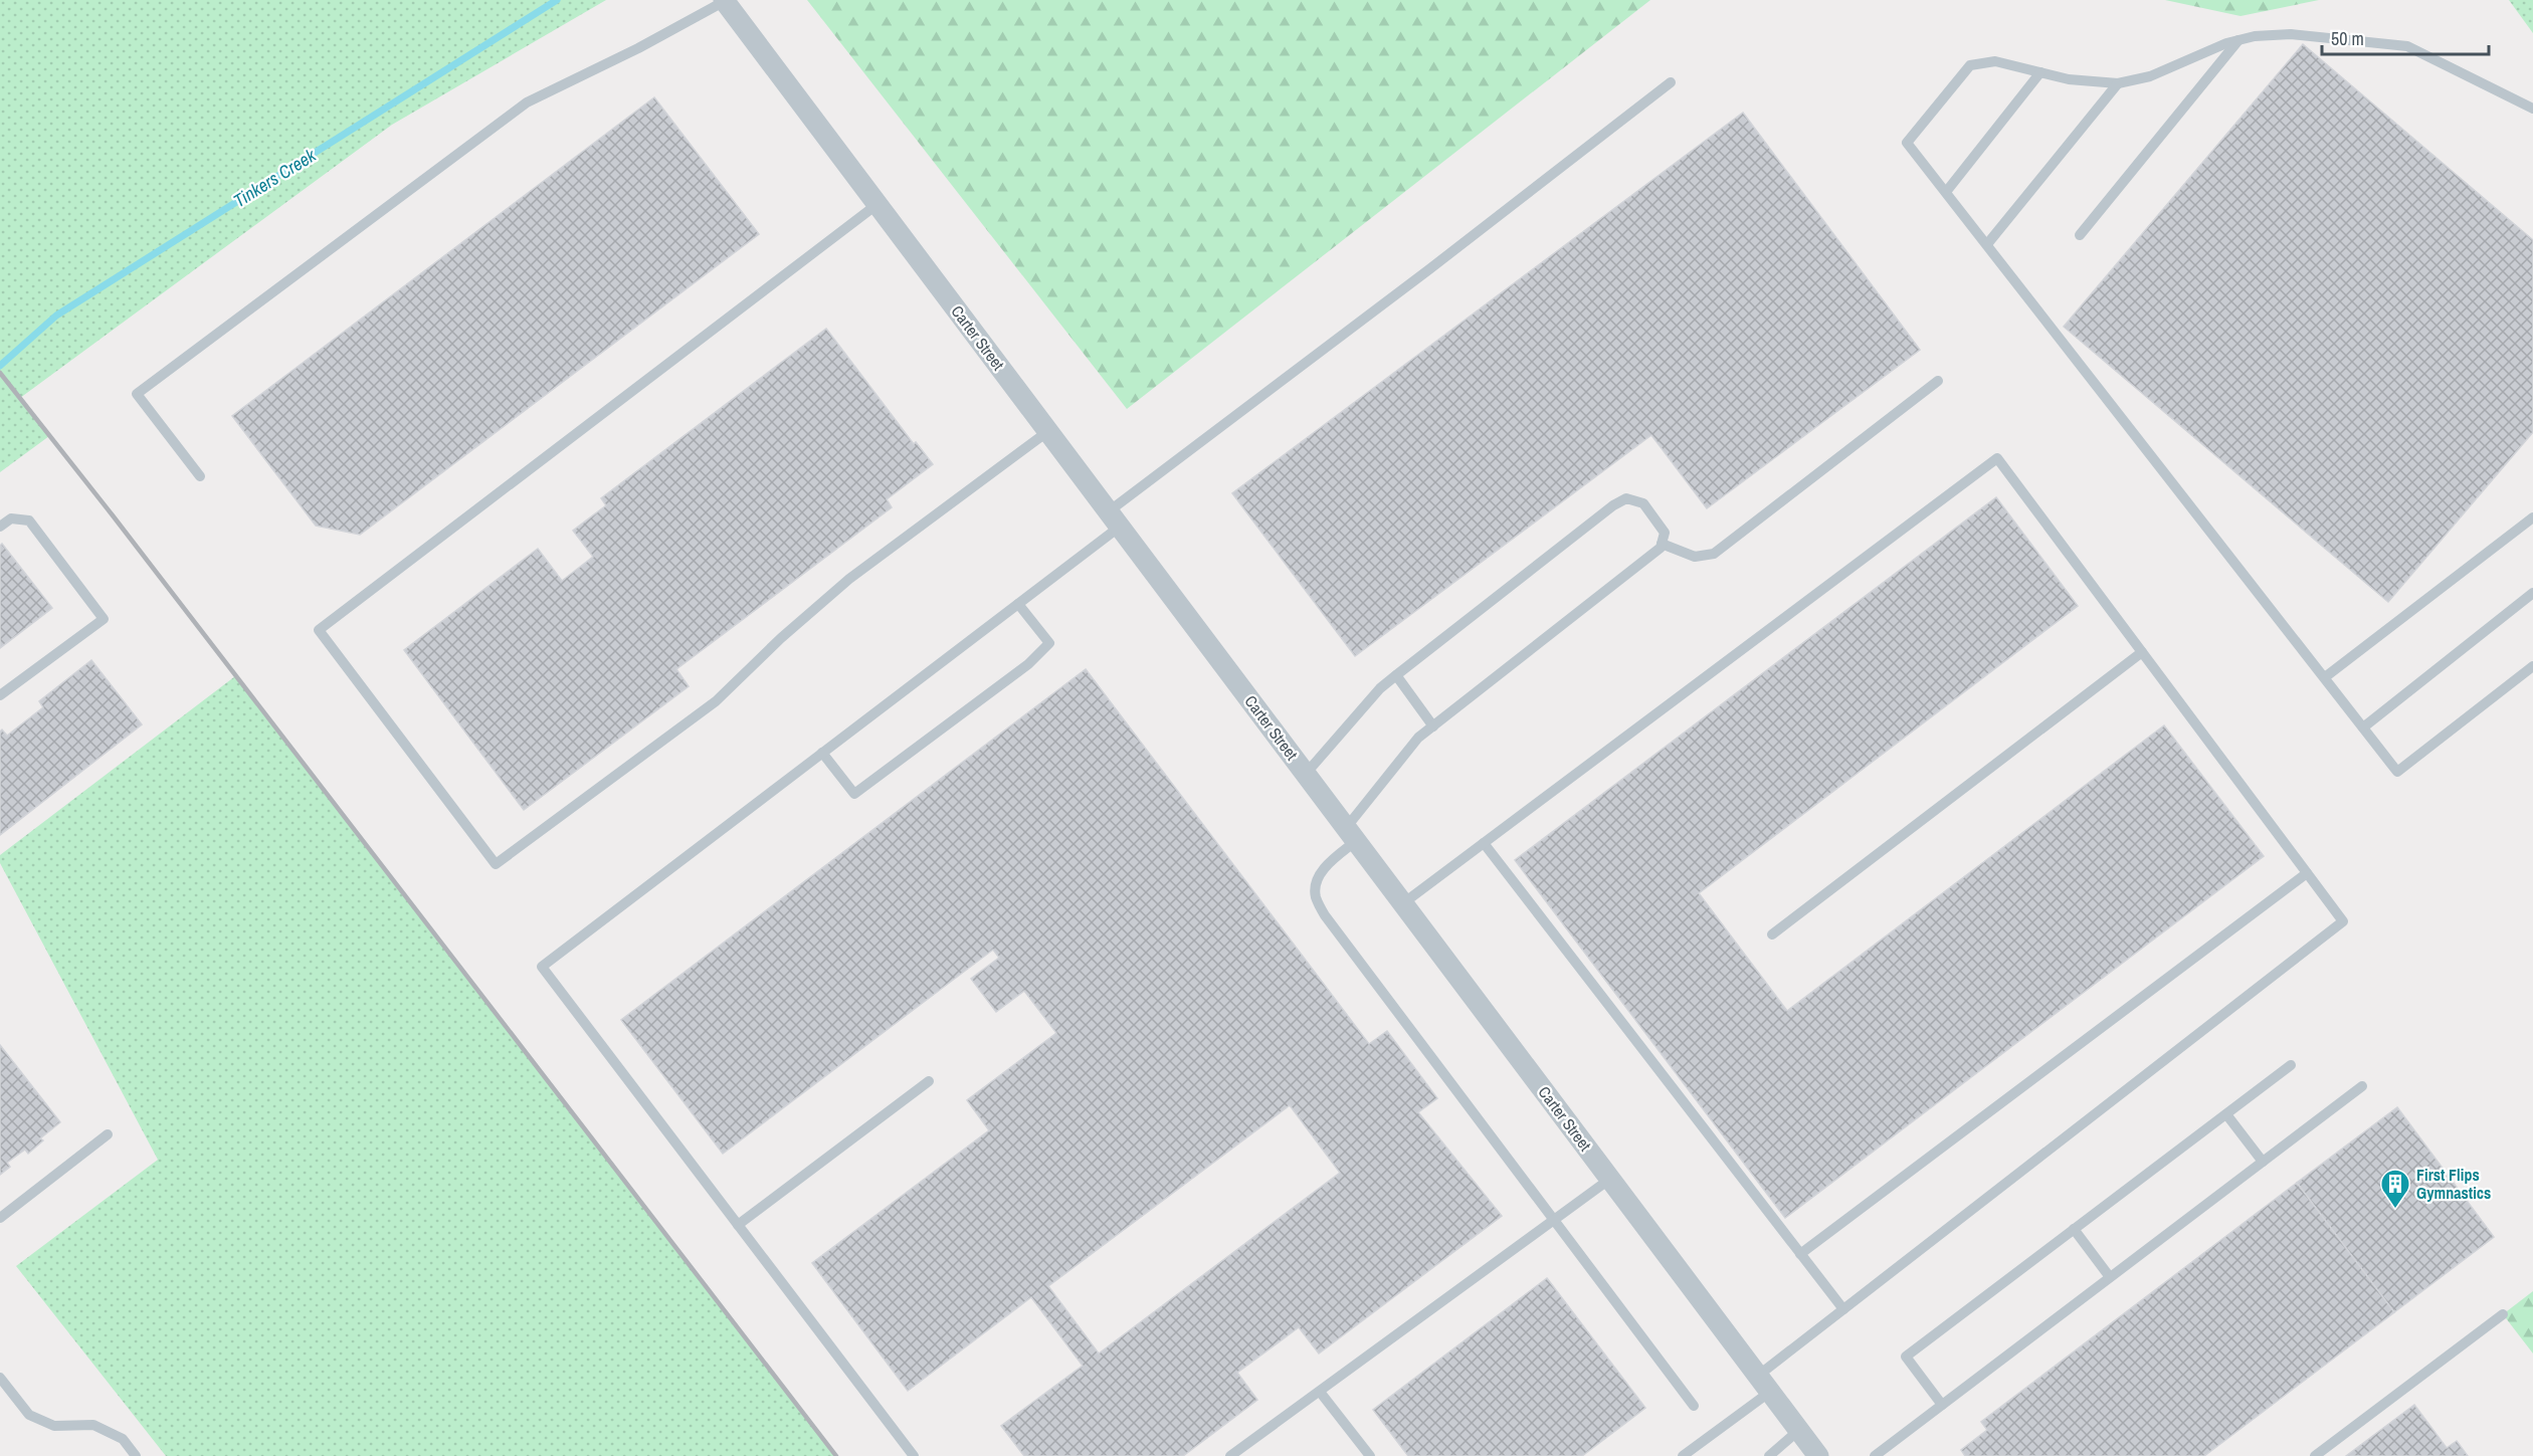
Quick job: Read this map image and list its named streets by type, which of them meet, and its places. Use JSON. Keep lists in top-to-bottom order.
{
  "streets": {
    "street": ["Carter Street"]
  },
  "water": ["Tinkers Creek"],
  "places": {
    "building": ["First Flips Gymnastics"]
  },
  "scale_bar": "50 m"
}
